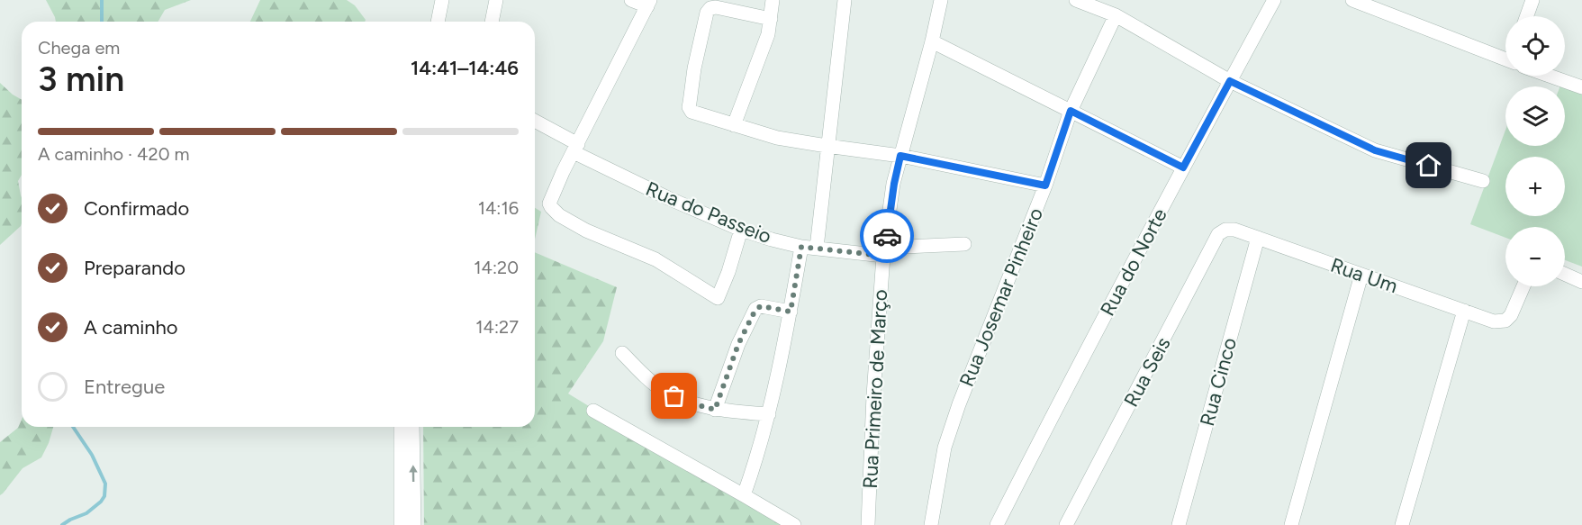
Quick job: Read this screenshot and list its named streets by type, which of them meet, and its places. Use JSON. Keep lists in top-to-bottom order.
{
  "streets": {
    "street": [
      "Rua do Passeio",
      "Rua do Norte",
      "Rua Um",
      "Rua Josemar Pinheiro",
      "Rua Seis",
      "Rua Cinco",
      "Rua Primeiro de Março"
    ]
  },
  "crossings": [
    ["Rua do Passeio", "Rua Primeiro de Março"],
    ["Rua Um", "Rua Seis"],
    ["Rua Um", "Rua Cinco"]
  ],
  "page": {
    "map_buttons": ["+", "−"],
    "heading": ["3 min", "Chega em", "14:41–14:46"],
    "bar": "A caminho · 420 m",
    "list": [
      ["Confirmado", "14:16"],
      ["Preparando", "14:20"],
      ["A caminho", "14:27"],
      "Entregue"
    ]
  }
}
